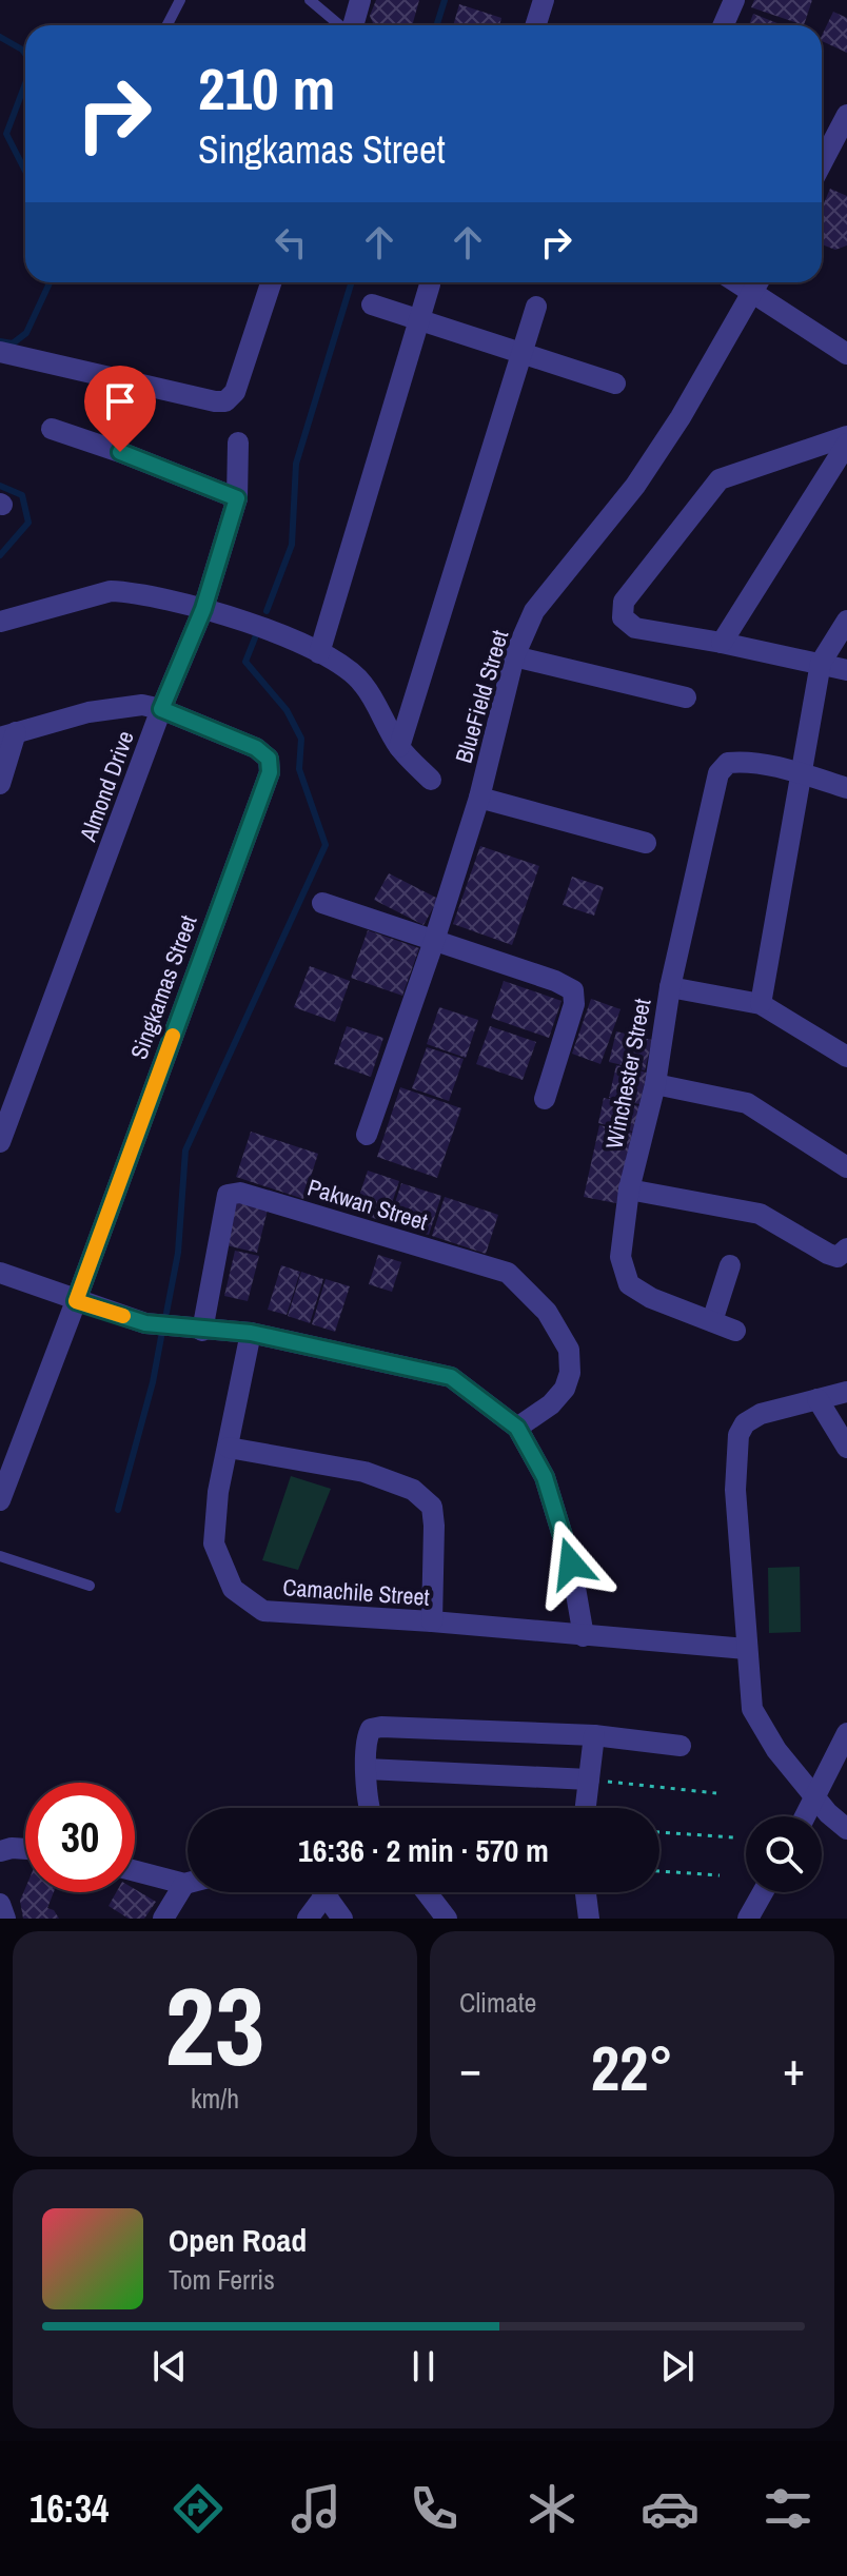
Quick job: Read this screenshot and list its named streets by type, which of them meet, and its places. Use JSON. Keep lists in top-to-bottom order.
{
  "streets": {
    "street": [
      "BlueField Street",
      "Almond Drive",
      "Singkamas Street",
      "Winchester Street",
      "Pakwan Street",
      "Camachile Street"
    ]
  },
  "crossings": [
    ["Almond Drive", "Singkamas Street"]
  ],
  "page": {
    "turn": ["210 m", "Singkamas Street"],
    "limit": "30",
    "trip": "16:36 · 2 min · 570 m",
    "tile": [
      ["23", "km/h"],
      "Climate"
    ],
    "heat": ["−", "22°", "+"],
    "song": ["Open Road", "Tom Ferris"],
    "tabs": "16:34"
  }
}
